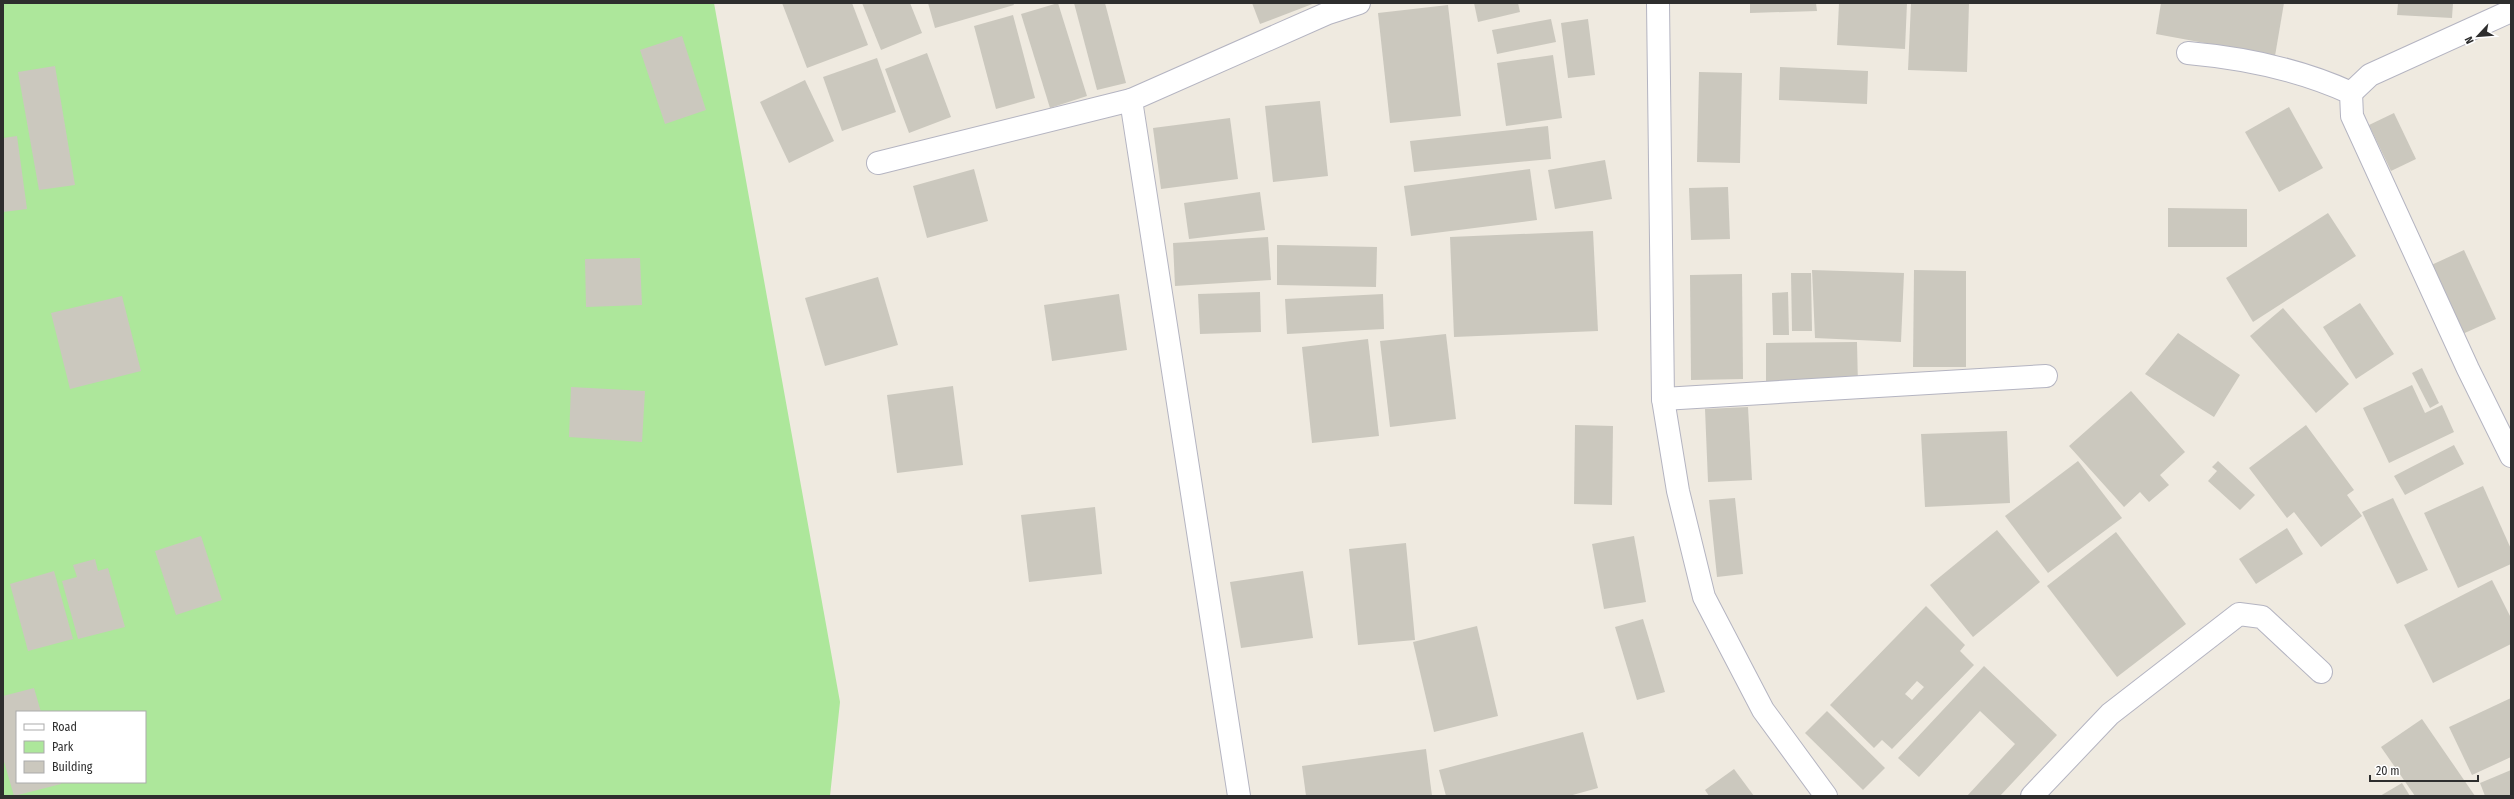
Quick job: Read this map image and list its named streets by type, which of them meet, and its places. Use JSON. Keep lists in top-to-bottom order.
{
  "legend": ["Road", "Park", "Building"],
  "scale_bar": "20 m",
  "north": "bottom left"
}
